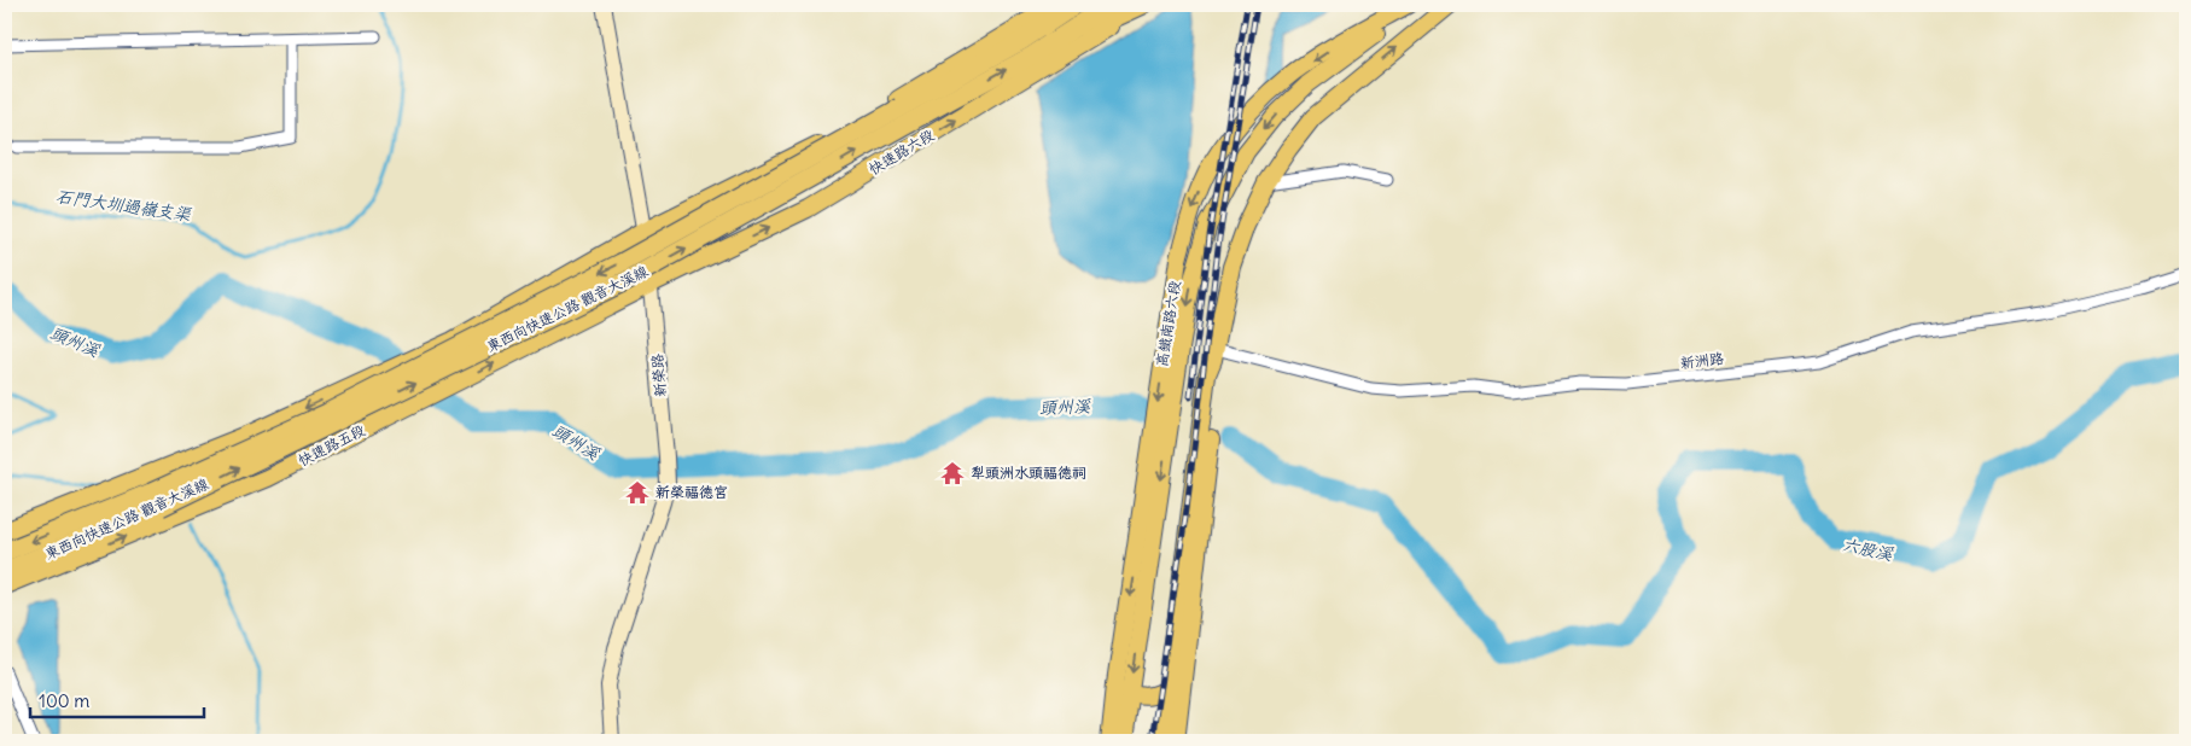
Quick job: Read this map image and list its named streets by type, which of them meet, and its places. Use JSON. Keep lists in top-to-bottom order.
{
  "streets": {
    "highway": ["東西向快速公路 觀音大溪線"],
    "main road": ["快速路六段", "高鐵南路六段", "快速路五段"],
    "street": ["新洲路", "新榮路"]
  },
  "crossings": [
    ["快速路六段", "新榮路"],
    ["快速路六段", "快速路五段"],
    ["新榮路", "快速路五段"]
  ],
  "water": ["石門大圳過嶺支渠", "頭州溪", "六股溪"],
  "places": {
    "temple": ["犁頭洲水頭福德祠", "新榮福德宮"]
  },
  "scale_bar": "100 m"
}
